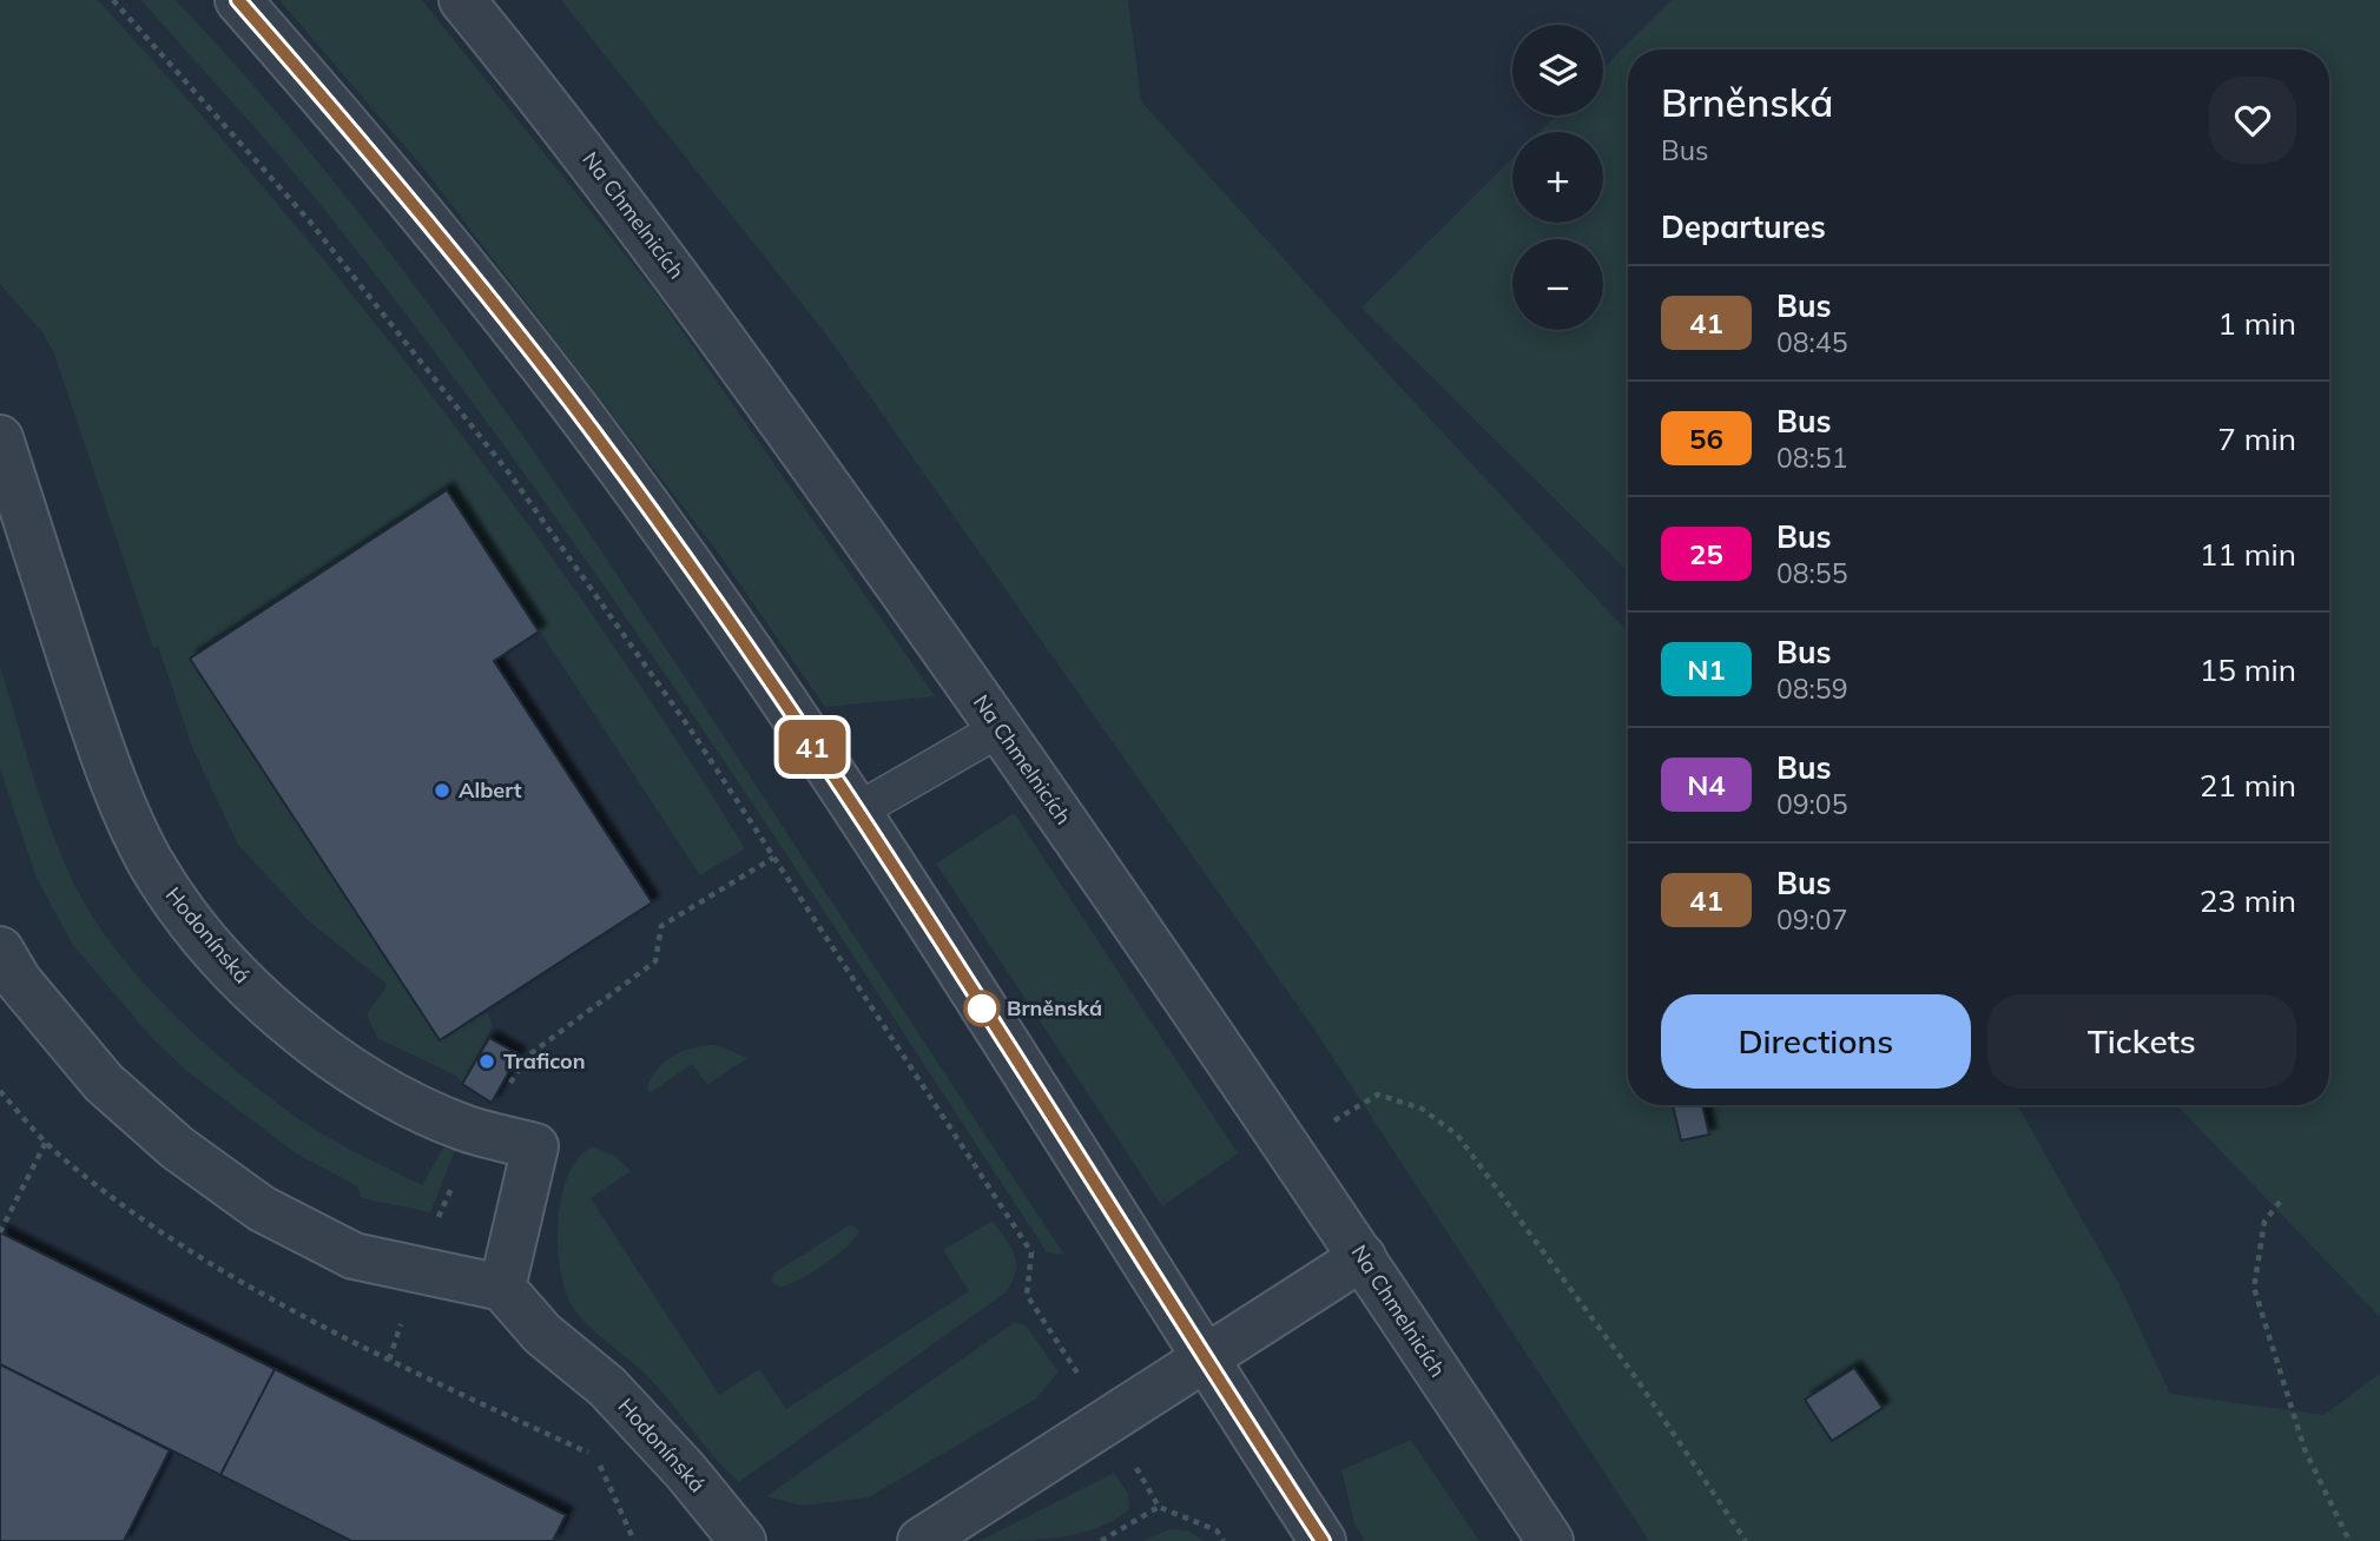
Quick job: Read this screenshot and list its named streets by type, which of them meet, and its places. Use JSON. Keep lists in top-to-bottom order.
{
  "streets": {
    "street": ["Na Chmelnicích", "Hodonínská"]
  },
  "places": ["Albert", "Brněnská", "Traficon"],
  "lines": ["bus line 41"],
  "page": {
    "on_map": "41",
    "map_buttons": ["+", "−"],
    "heading": [
      ["Brněnská", "Bus"],
      "Departures"
    ],
    "list": [
      {
        "mark": "41",
        "name": "Bus",
        "note": "08:45",
        "value": "1 min"
      },
      {
        "mark": "56",
        "name": "Bus",
        "note": "08:51",
        "value": "7 min"
      },
      {
        "mark": "25",
        "name": "Bus",
        "note": "08:55",
        "value": "11 min"
      },
      {
        "mark": "N1",
        "name": "Bus",
        "note": "08:59",
        "value": "15 min"
      },
      {
        "mark": "N4",
        "name": "Bus",
        "note": "09:05",
        "value": "21 min"
      },
      {
        "mark": "41",
        "name": "Bus",
        "note": "09:07",
        "value": "23 min"
      }
    ],
    "buttons": ["Directions", "Tickets"]
  }
}
